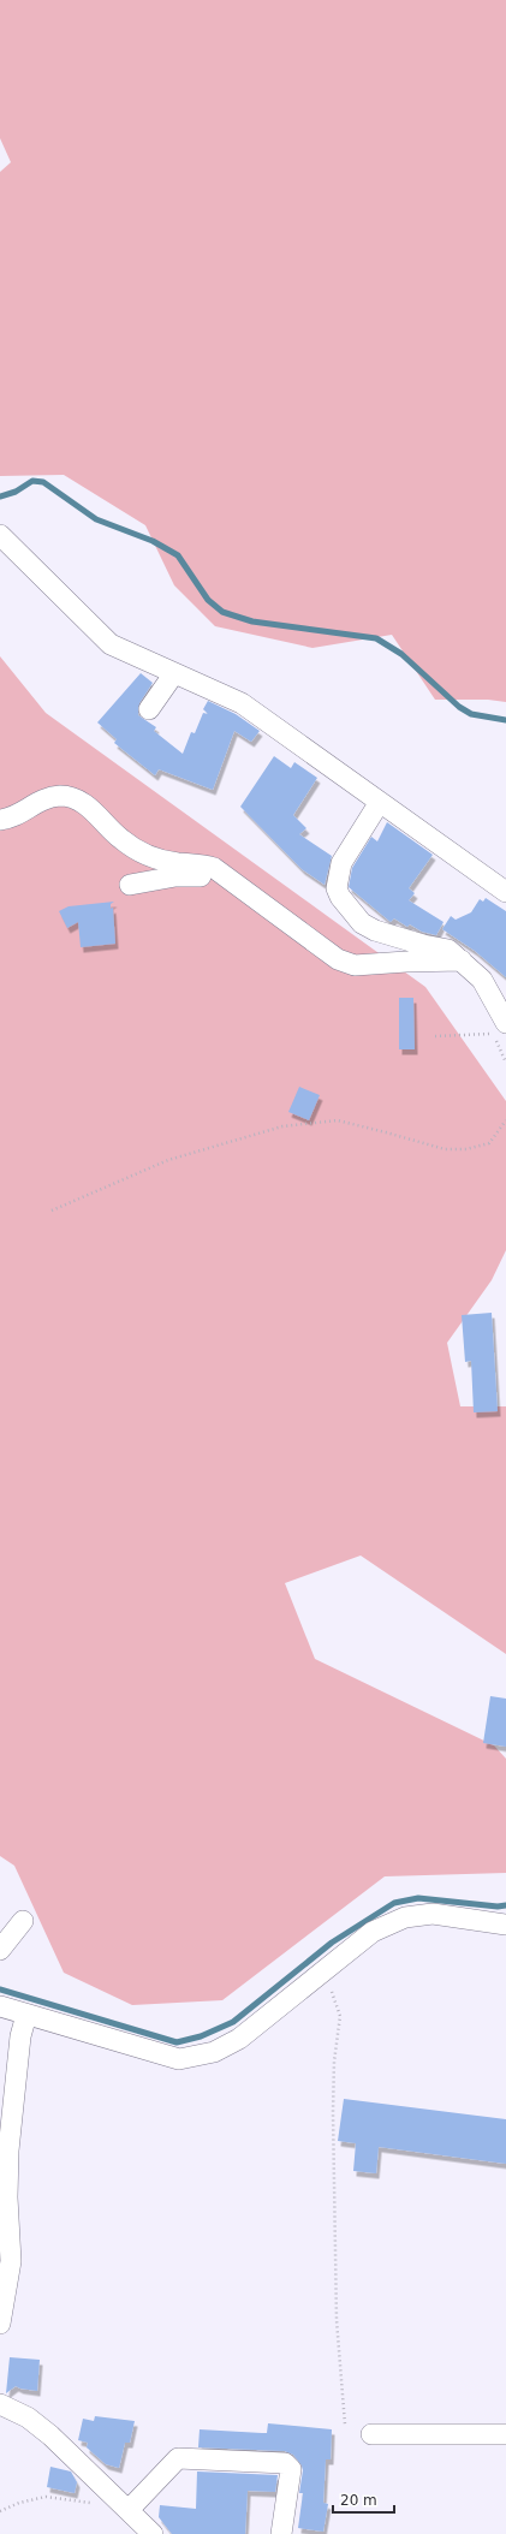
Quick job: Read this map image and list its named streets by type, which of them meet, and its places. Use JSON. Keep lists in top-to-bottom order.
{
  "scale_bar": "20 m"
}
